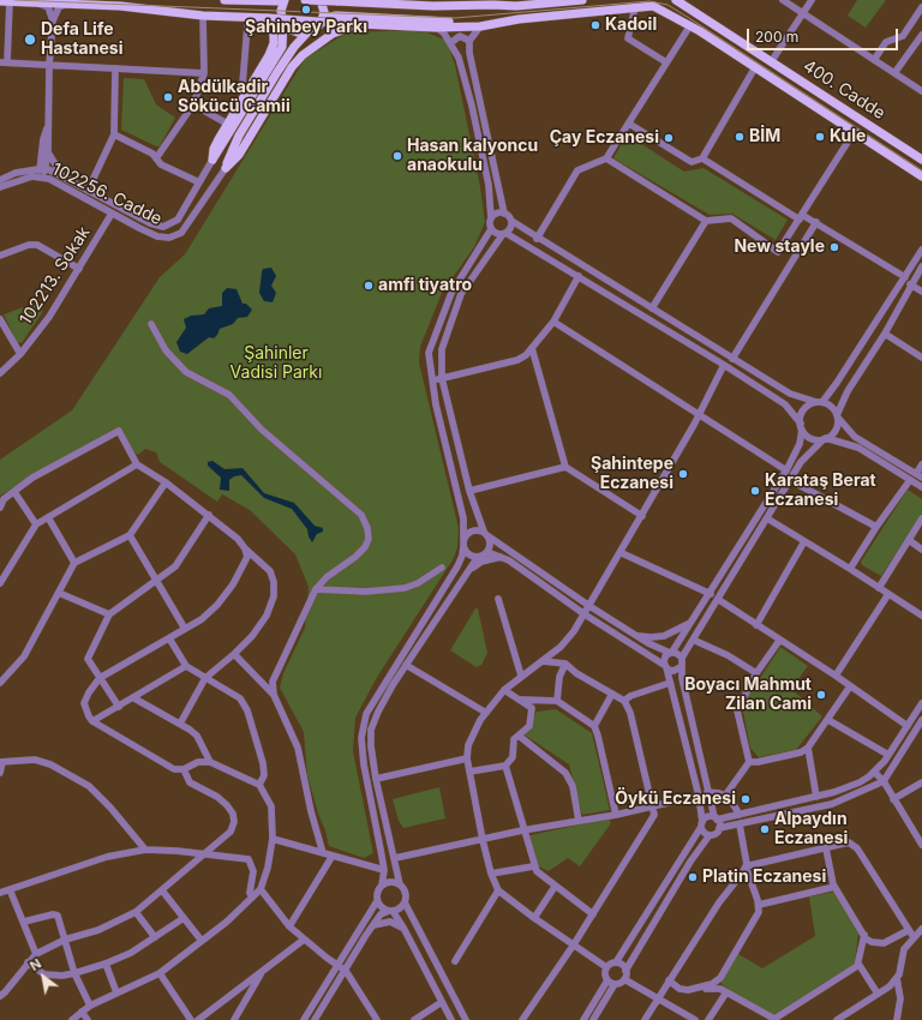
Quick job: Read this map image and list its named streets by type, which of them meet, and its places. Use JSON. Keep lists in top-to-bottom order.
{
  "streets": {
    "main road": ["400. Cadde"],
    "street": ["102256. Cadde", "102213. Sokak"]
  },
  "crossings": [
    ["102256. Cadde", "102213. Sokak"]
  ],
  "parks": ["Şahinler Vadisi Parkı"],
  "places": [
    "Şahinbey Parkı",
    "Kadoil",
    "Defa Life Hastanesi",
    "Abdülkadir Sökücü Camii",
    "BİM",
    "Kule",
    "Çay Eczanesi",
    "Hasan kalyoncu anaokulu",
    "New stayle",
    "amfi tiyatro",
    "Şahintepe Eczanesi",
    "Karataş Berat Eczanesi",
    "Boyacı Mahmut Zilan Cami",
    "Öykü Eczanesi",
    "Alpaydın Eczanesi",
    "Platin Eczanesi"
  ],
  "scale_bar": "200 m",
  "north": "top left"
}
